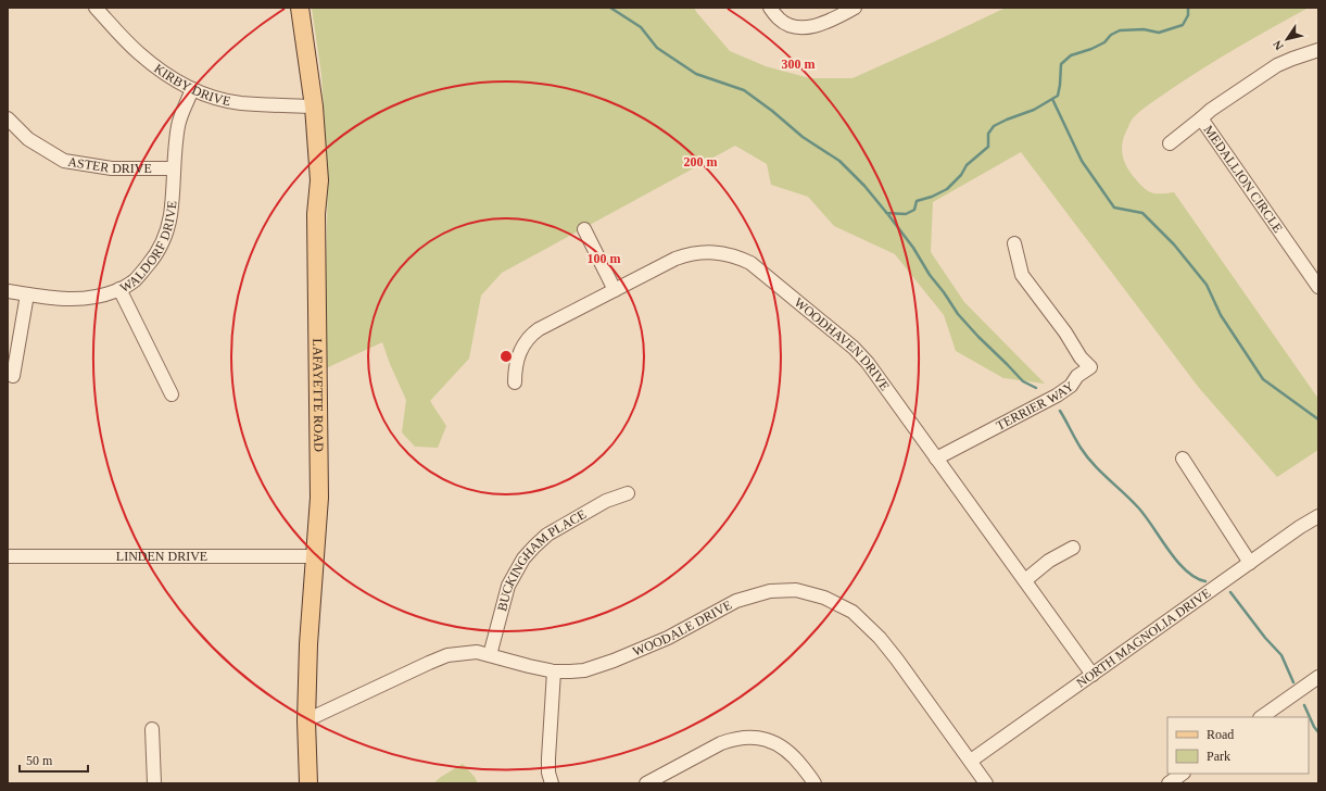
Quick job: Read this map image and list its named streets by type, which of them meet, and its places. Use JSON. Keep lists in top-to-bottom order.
{
  "streets": {
    "main road": ["LAFAYETTE ROAD"],
    "street": [
      "KIRBY DRIVE",
      "ASTER DRIVE",
      "MEDALLION CIRCLE",
      "WALDORF DRIVE",
      "WOODHAVEN DRIVE",
      "TERRIER WAY",
      "LINDEN DRIVE",
      "BUCKINGHAM PLACE",
      "WOODALE DRIVE",
      "NORTH MAGNOLIA DRIVE"
    ]
  },
  "crossings": [
    ["KIRBY DRIVE", "WALDORF DRIVE"],
    ["KIRBY DRIVE", "LAFAYETTE ROAD"],
    ["ASTER DRIVE", "WALDORF DRIVE"],
    ["WOODHAVEN DRIVE", "TERRIER WAY"],
    ["WOODHAVEN DRIVE", "NORTH MAGNOLIA DRIVE"],
    ["LAFAYETTE ROAD", "LINDEN DRIVE"],
    ["LAFAYETTE ROAD", "WOODALE DRIVE"],
    ["BUCKINGHAM PLACE", "WOODALE DRIVE"],
    ["WOODALE DRIVE", "NORTH MAGNOLIA DRIVE"]
  ],
  "legend": ["Road", "Park"],
  "scale_bar": "50 m",
  "north": "bottom left",
  "rings": ["300 m", "200 m", "100 m"]
}
